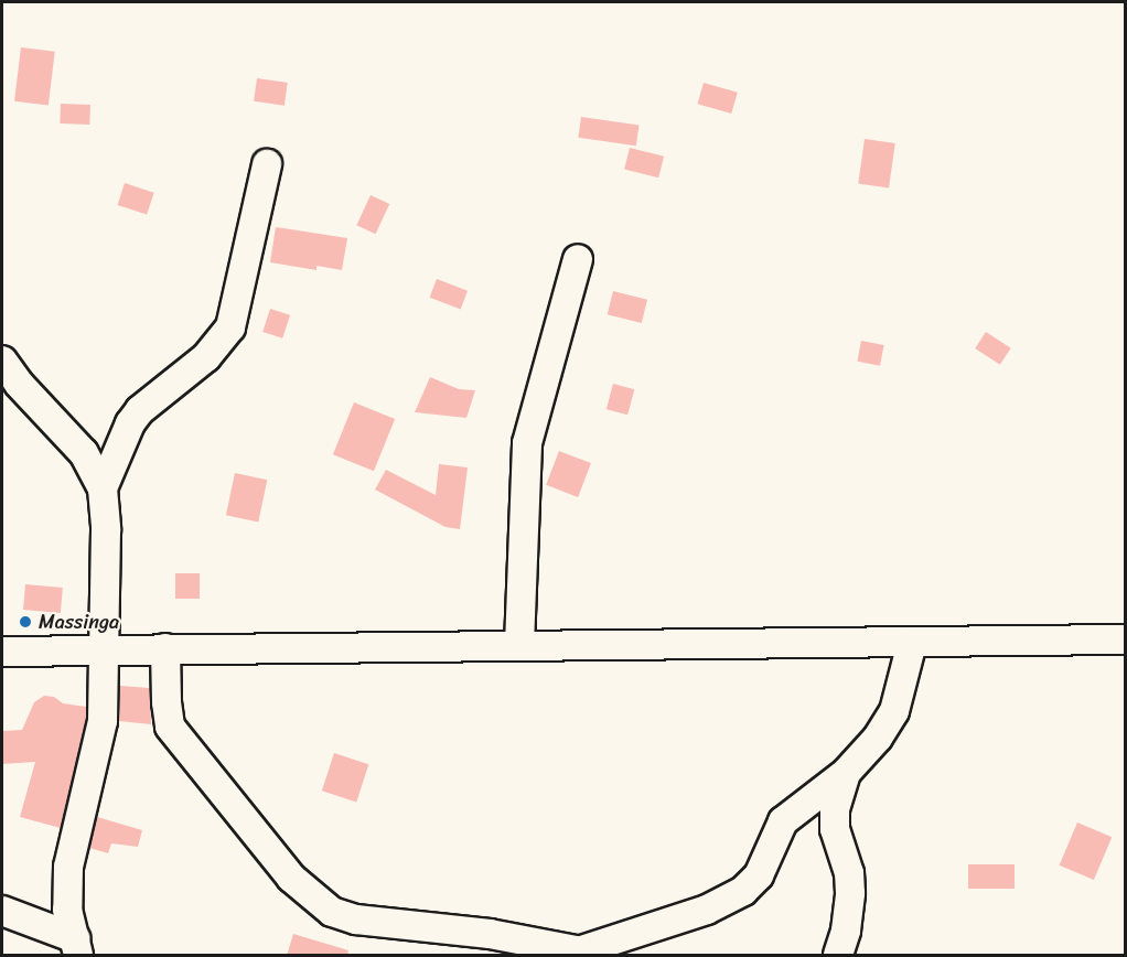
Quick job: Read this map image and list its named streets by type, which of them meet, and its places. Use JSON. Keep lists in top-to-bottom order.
{
  "places": ["Massinga"]
}
